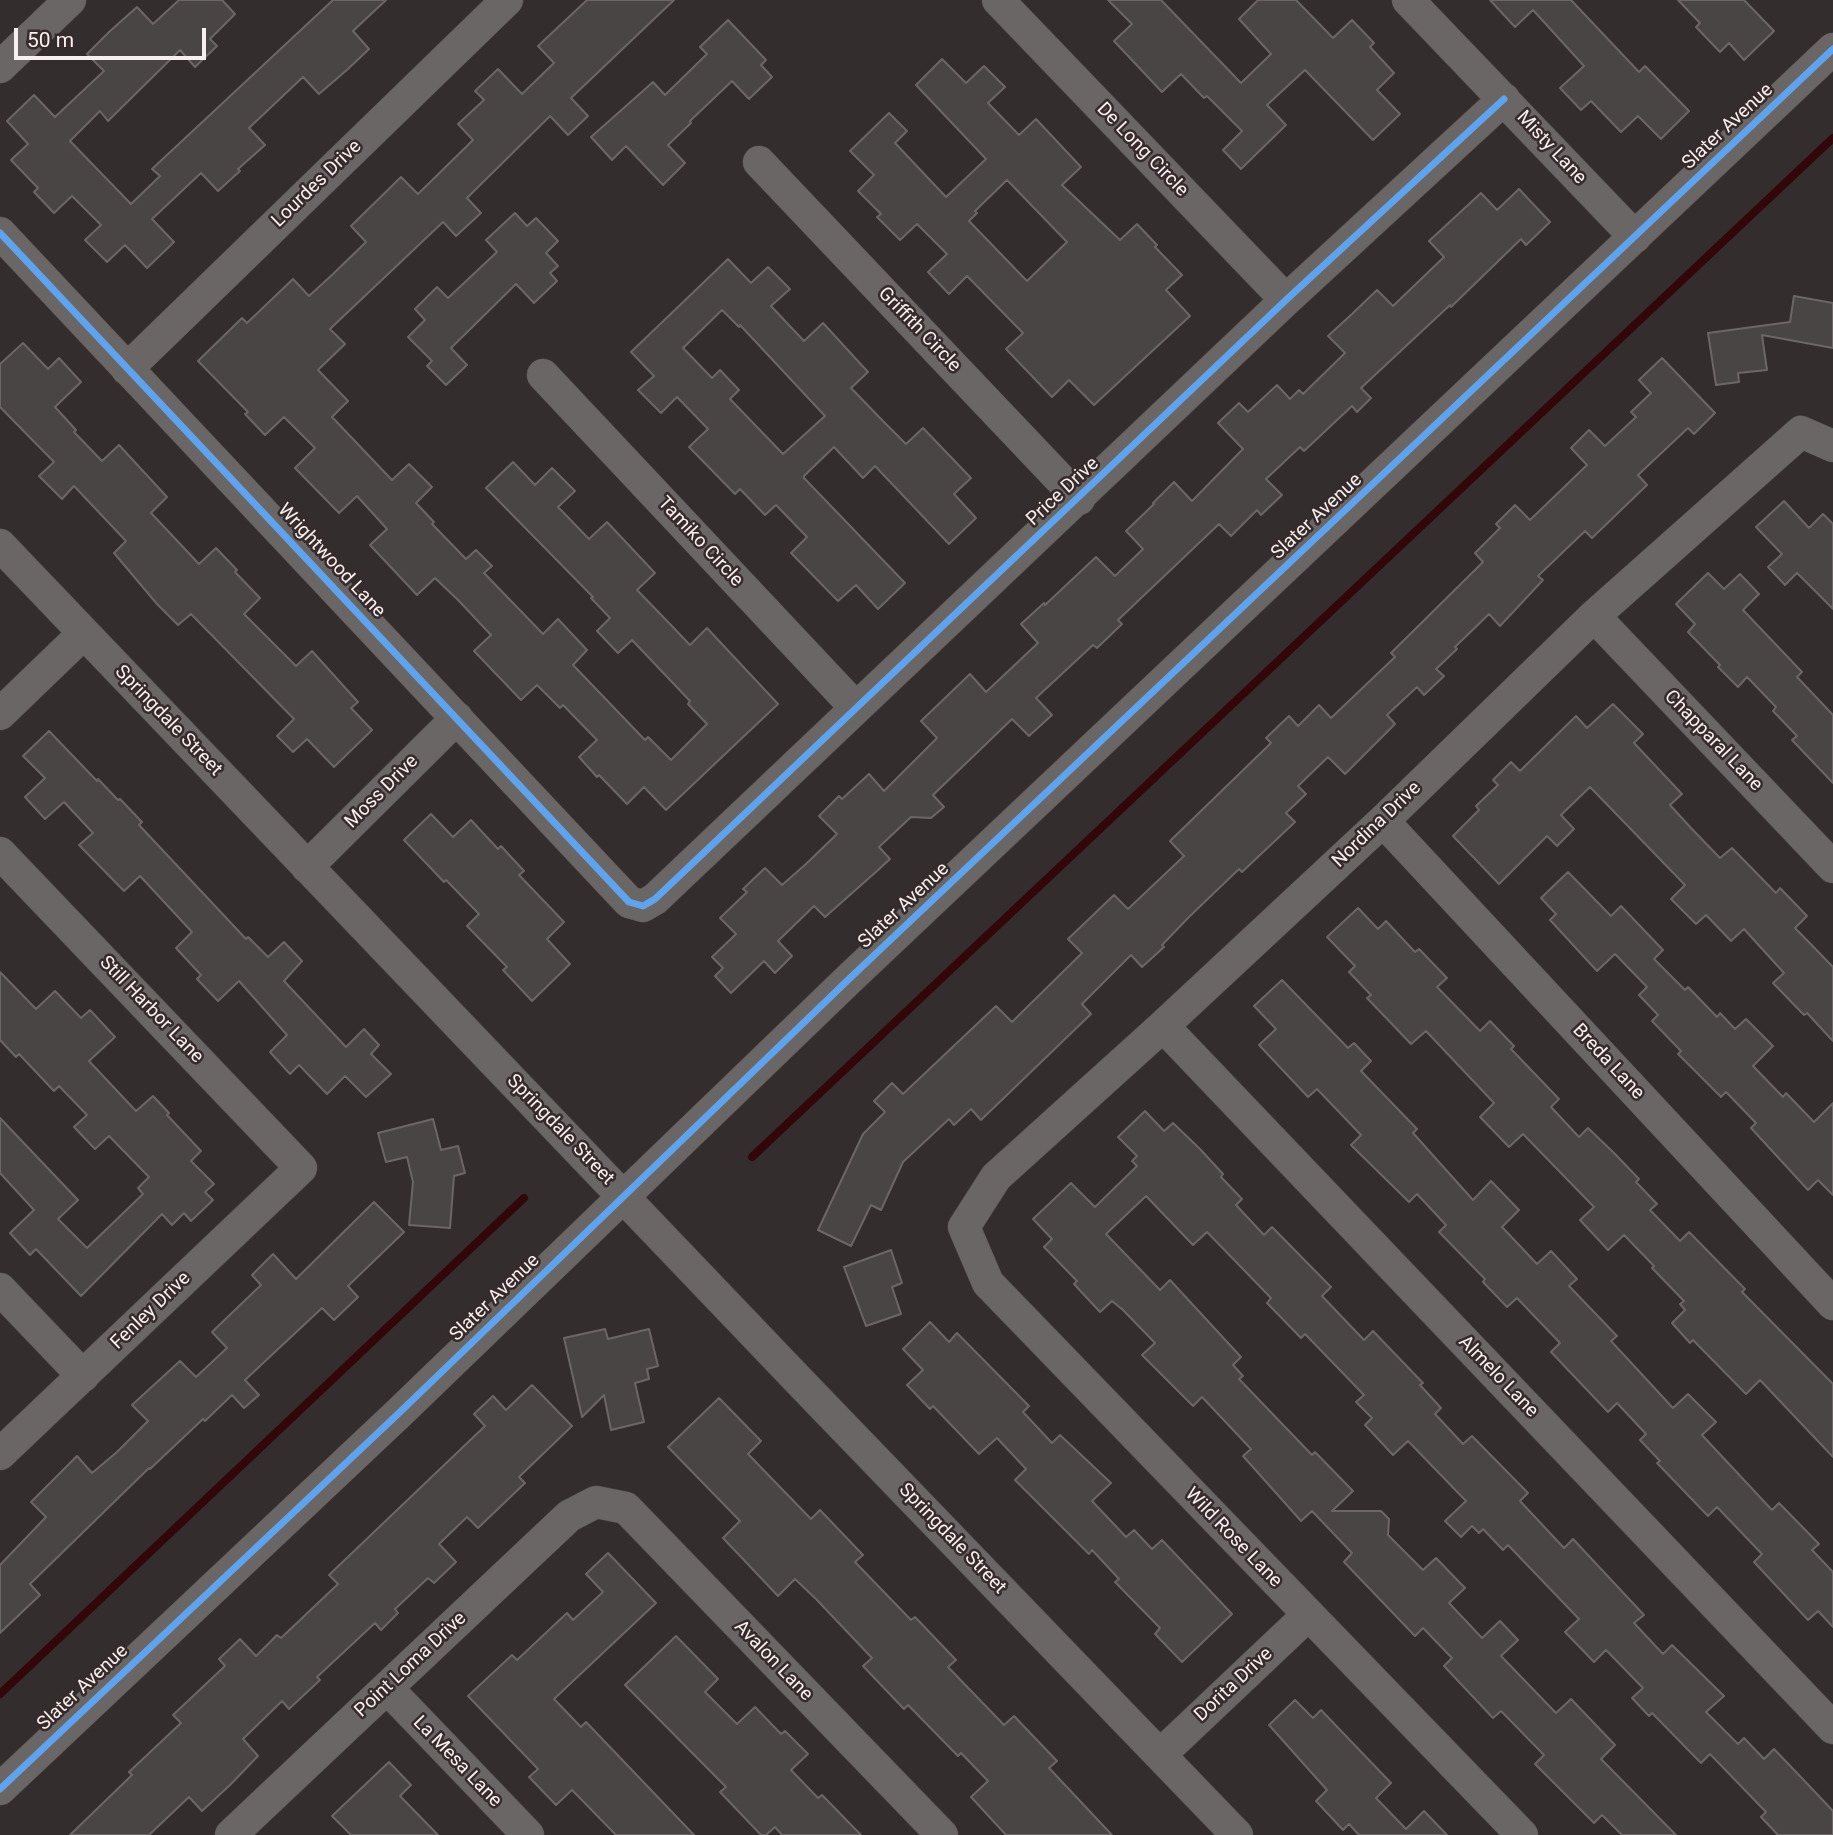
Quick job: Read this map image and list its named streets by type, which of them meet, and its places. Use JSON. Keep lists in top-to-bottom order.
{
  "streets": {
    "street": [
      "Slater Avenue",
      "Misty Lane",
      "De Long Circle",
      "Lourdes Drive",
      "Griffith Circle",
      "Price Drive",
      "Tamiko Circle",
      "Wrightwood Lane",
      "Springdale Street",
      "Chapparal Lane",
      "Moss Drive",
      "Nordina Drive",
      "Still Harbor Lane",
      "Breda Lane",
      "Fenley Drive",
      "Almelo Lane",
      "Wild Rose Lane",
      "Avalon Lane",
      "Point Loma Drive",
      "Dorita Drive",
      "La Mesa Lane"
    ]
  },
  "crossings": [
    ["Slater Avenue", "Misty Lane"],
    ["Slater Avenue", "Springdale Street"],
    ["Misty Lane", "Price Drive"],
    ["De Long Circle", "Price Drive"],
    ["Lourdes Drive", "Wrightwood Lane"],
    ["Griffith Circle", "Price Drive"],
    ["Price Drive", "Tamiko Circle"],
    ["Price Drive", "Wrightwood Lane"],
    ["Wrightwood Lane", "Moss Drive"],
    ["Springdale Street", "Moss Drive"],
    ["Springdale Street", "Dorita Drive"],
    ["Chapparal Lane", "Nordina Drive"],
    ["Nordina Drive", "Breda Lane"],
    ["Nordina Drive", "Almelo Lane"],
    ["Nordina Drive", "Wild Rose Lane"],
    ["Still Harbor Lane", "Fenley Drive"],
    ["Wild Rose Lane", "Dorita Drive"],
    ["Avalon Lane", "Point Loma Drive"],
    ["Point Loma Drive", "La Mesa Lane"]
  ],
  "scale_bar": "50 m"
}
